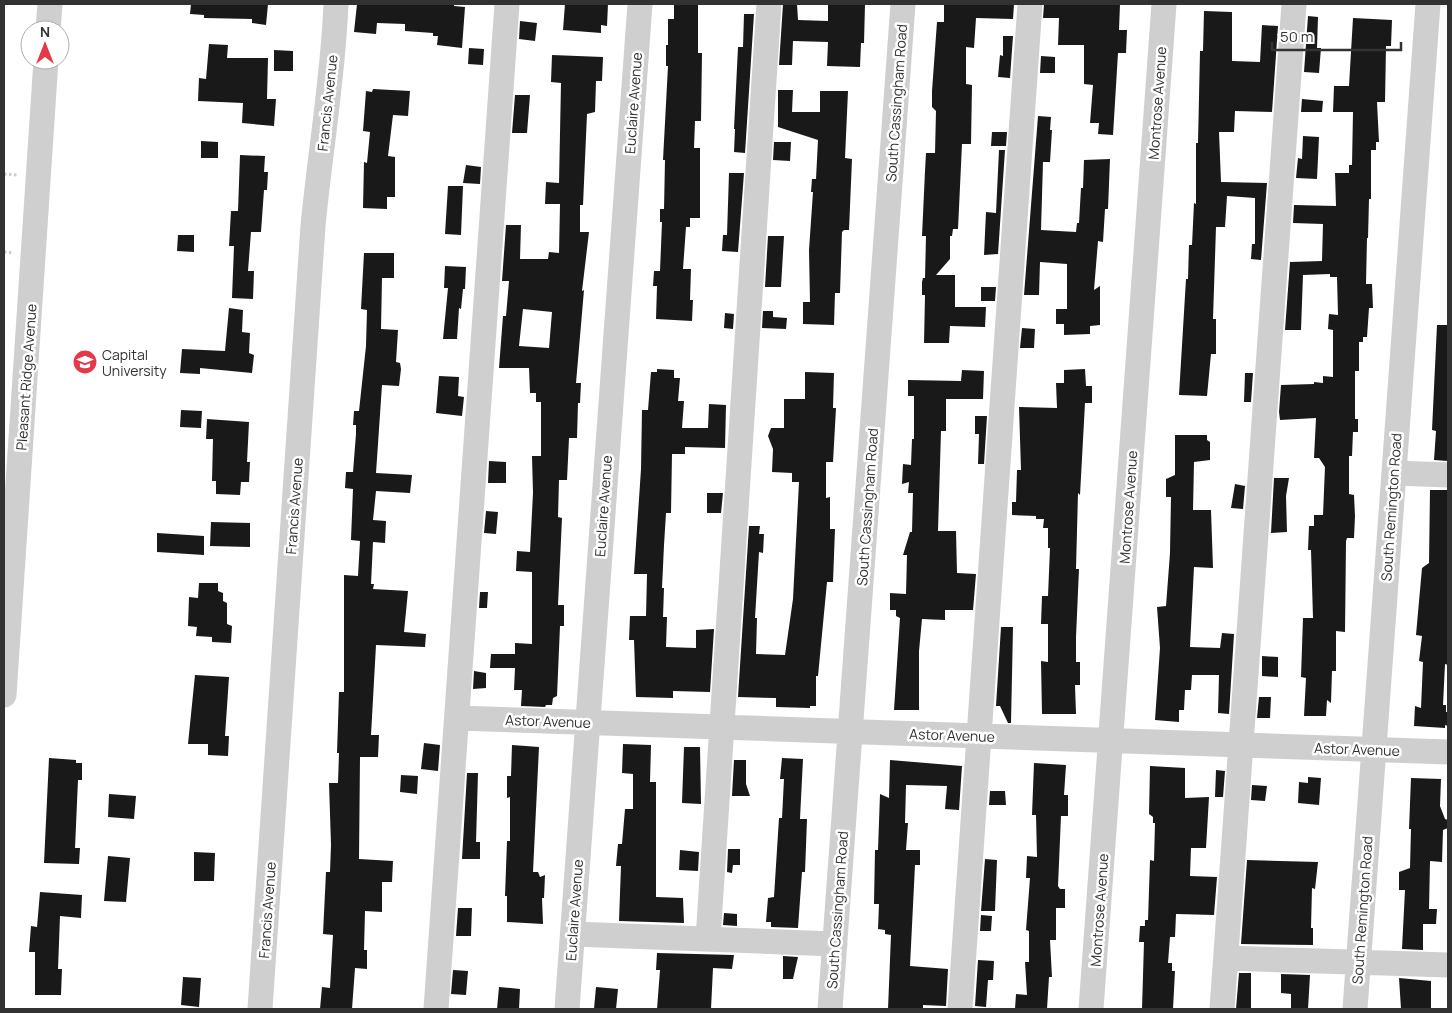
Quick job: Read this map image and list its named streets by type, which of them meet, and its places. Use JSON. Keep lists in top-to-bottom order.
{
  "streets": {
    "street": [
      "Francis Avenue",
      "Euclaire Avenue",
      "South Cassingham Road",
      "Montrose Avenue",
      "Pleasant Ridge Avenue",
      "South Remington Road",
      "Astor Avenue"
    ]
  },
  "crossings": [
    ["Euclaire Avenue", "Astor Avenue"],
    ["South Cassingham Road", "Astor Avenue"],
    ["Montrose Avenue", "Astor Avenue"],
    ["South Remington Road", "Astor Avenue"]
  ],
  "places": {
    "school or university": ["Capital University"]
  },
  "scale_bar": "50 m",
  "north": "top"
}
